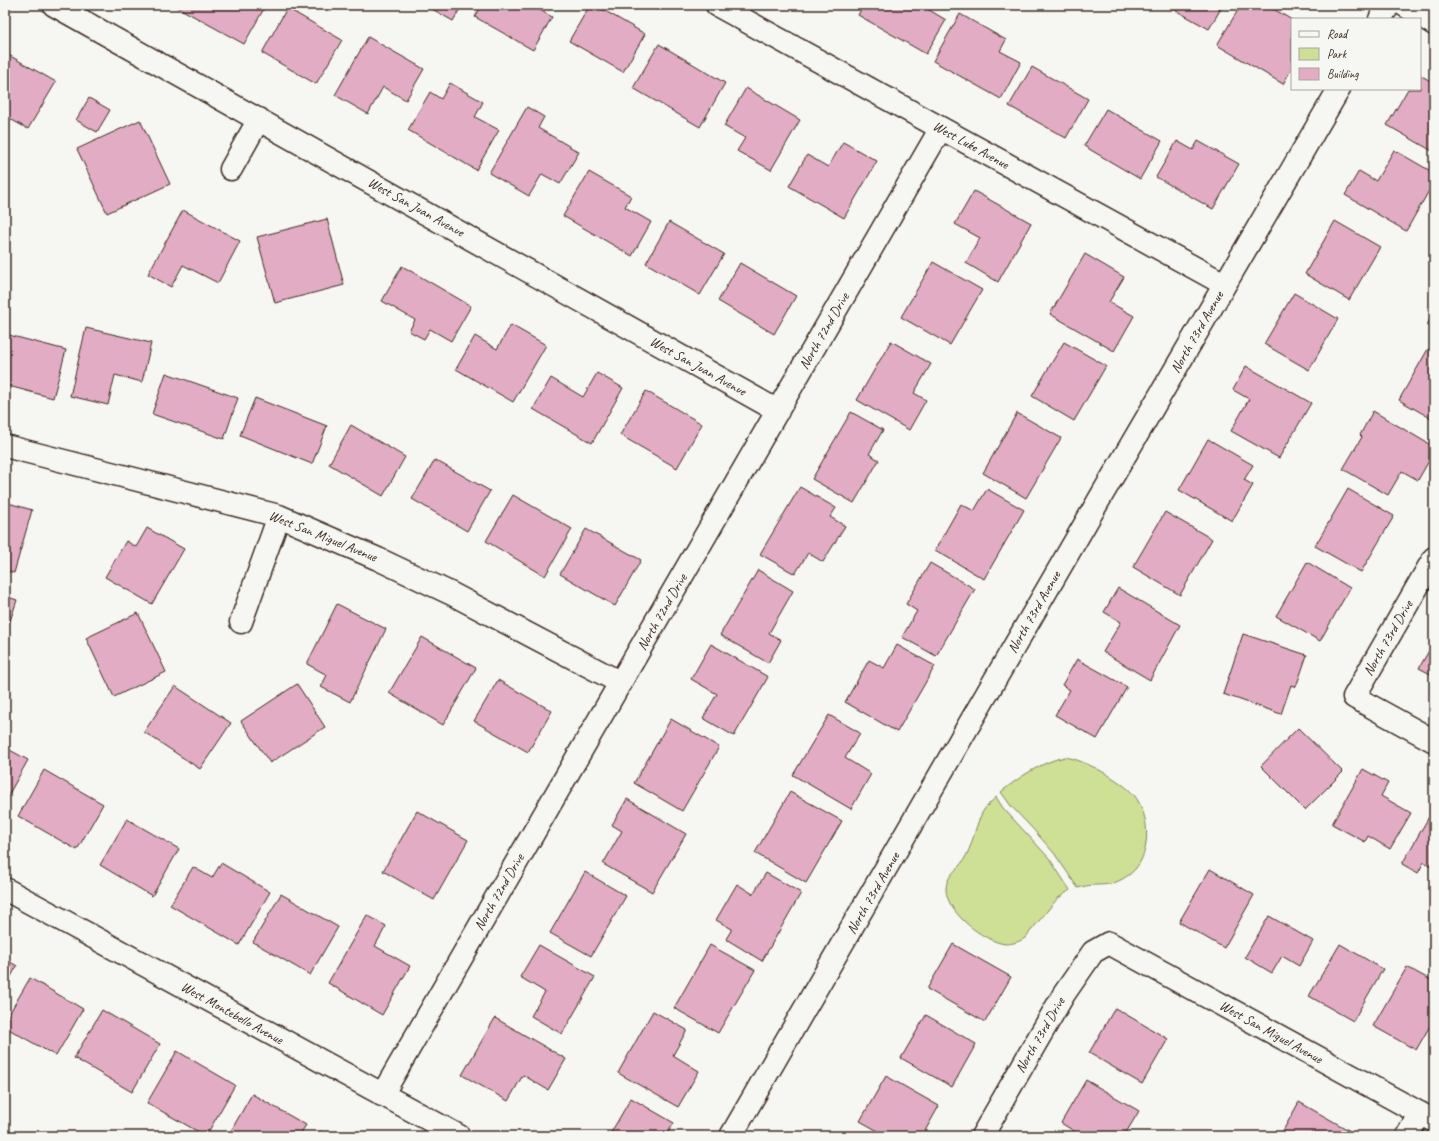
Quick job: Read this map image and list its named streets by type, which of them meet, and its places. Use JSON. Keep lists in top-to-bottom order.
{
  "streets": {
    "street": [
      "West Luke Avenue",
      "West San Juan Avenue",
      "North 72nd Drive",
      "North 73rd Avenue",
      "West San Miguel Avenue",
      "North 73rd Drive",
      "West Montebello Avenue"
    ]
  },
  "crossings": [
    ["West Luke Avenue", "North 72nd Drive"],
    ["West Luke Avenue", "North 73rd Avenue"],
    ["West San Juan Avenue", "North 72nd Drive"],
    ["North 72nd Drive", "West San Miguel Avenue"],
    ["North 72nd Drive", "West Montebello Avenue"],
    ["West San Miguel Avenue", "North 73rd Drive"]
  ],
  "legend": ["Road", "Park", "Building"]
}
